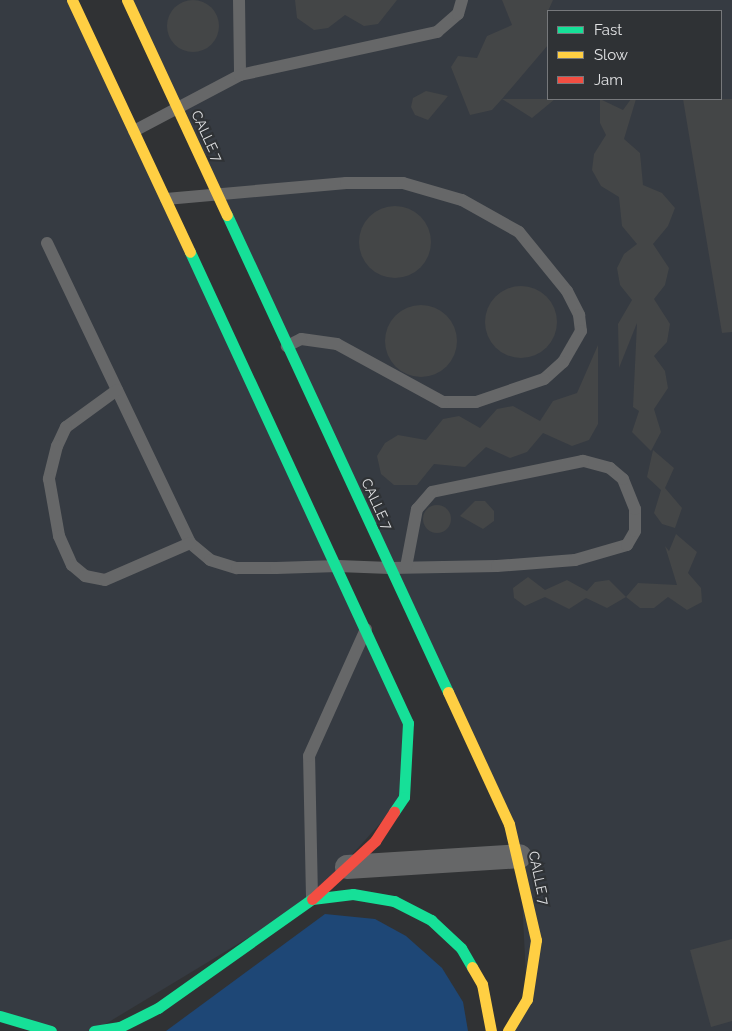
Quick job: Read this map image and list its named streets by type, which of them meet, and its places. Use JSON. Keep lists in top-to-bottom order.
{
  "streets": {
    "main road": ["CALLE 7"]
  },
  "legend": ["Fast", "Slow", "Jam"]
}
